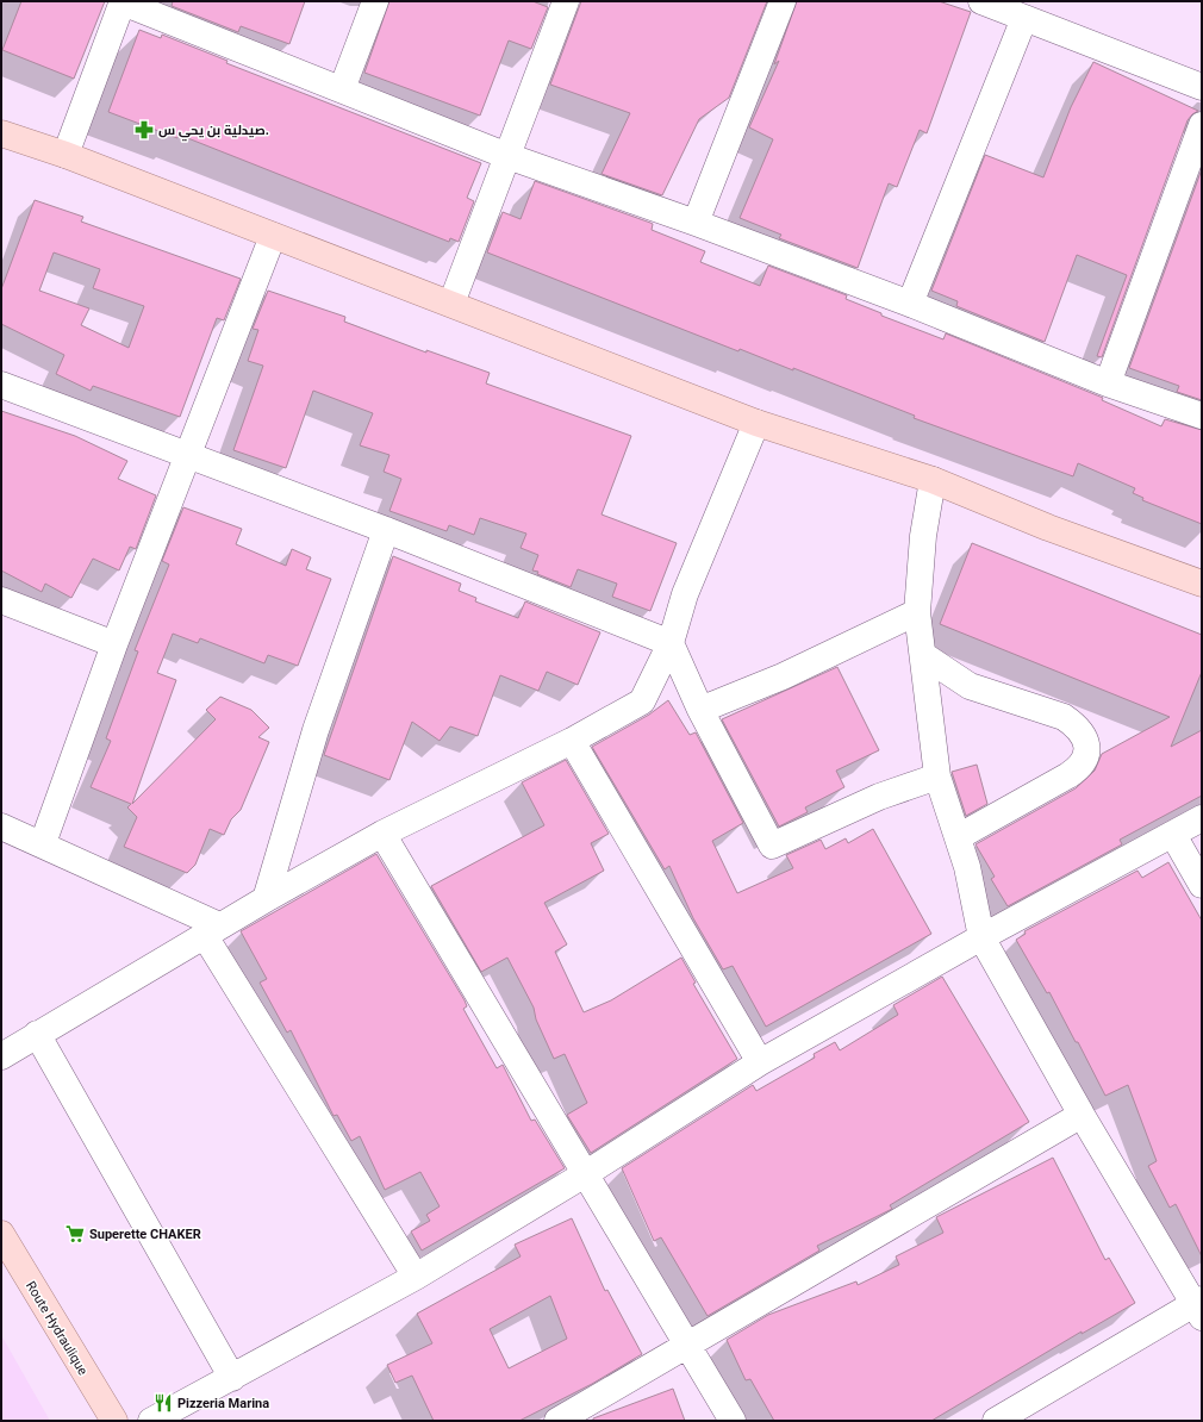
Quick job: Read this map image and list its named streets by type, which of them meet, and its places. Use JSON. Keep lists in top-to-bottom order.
{
  "streets": {
    "main road": ["Route Hydraulique"]
  },
  "places": {
    "pharmacy": ["صيدلية بن يحي س."],
    "supermarket": ["Superette CHAKER"],
    "restaurant": ["Pizzeria Marina"]
  }
}
